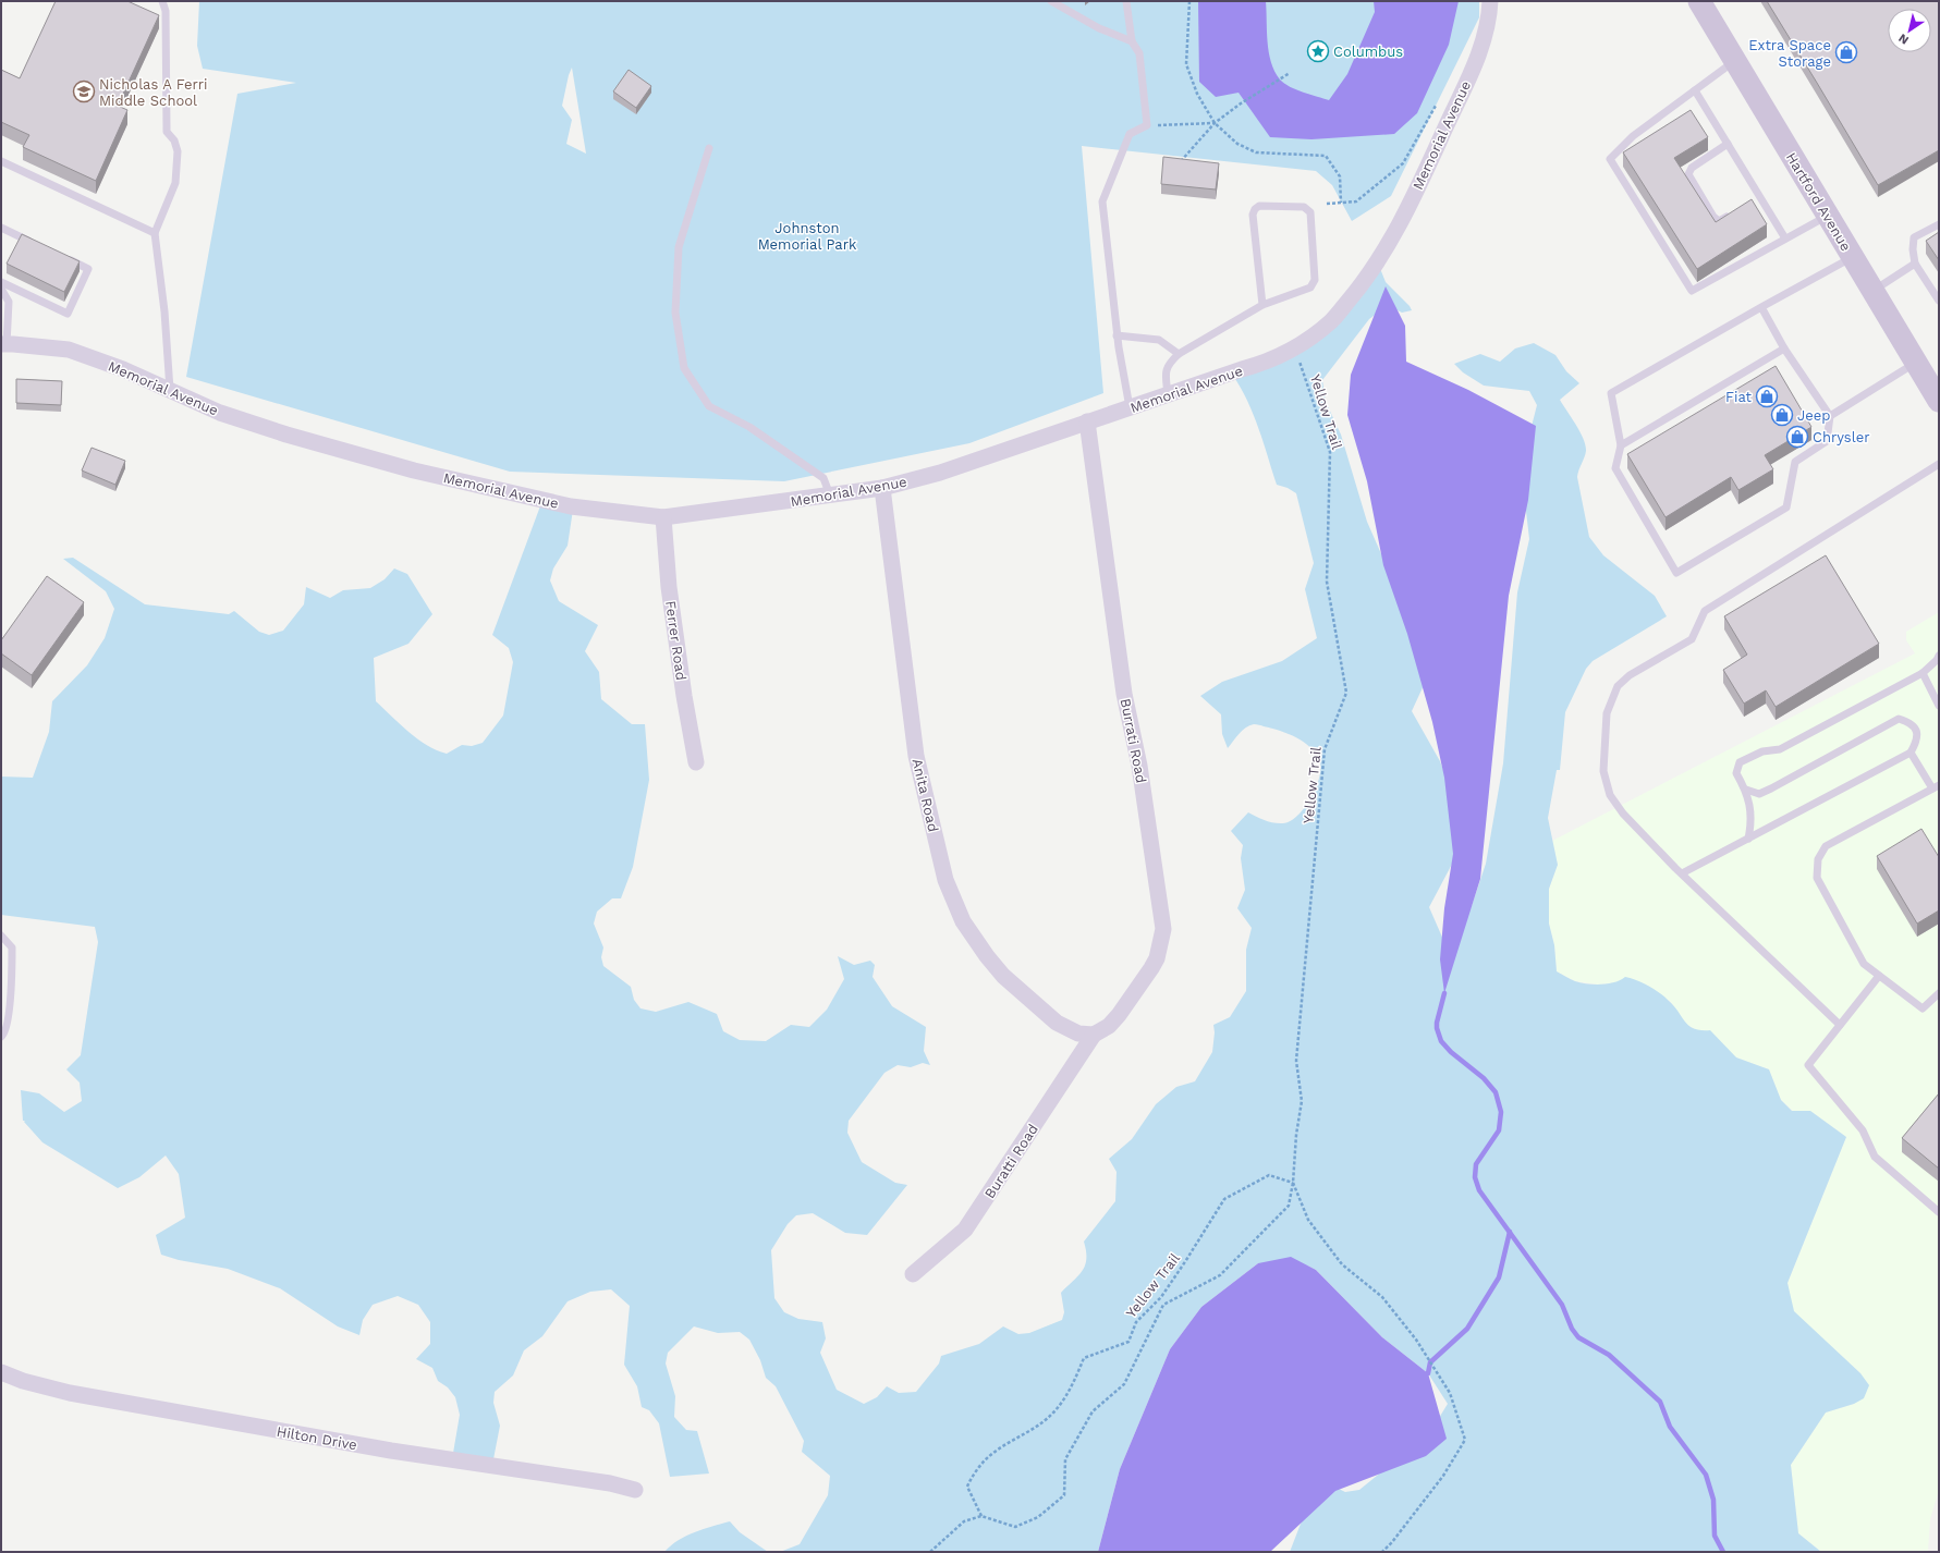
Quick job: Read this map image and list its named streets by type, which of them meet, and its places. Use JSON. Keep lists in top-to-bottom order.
{
  "streets": {
    "main road": ["Hartford Avenue"],
    "street": [
      "Memorial Avenue",
      "Ferrer Road",
      "Burrati Road",
      "Anita Road",
      "Buratti Road",
      "Hilton Drive"
    ],
    "path": ["Yellow Trail"]
  },
  "crossings": [
    ["Memorial Avenue", "Yellow Trail"],
    ["Memorial Avenue", "Ferrer Road"],
    ["Memorial Avenue", "Burrati Road"],
    ["Memorial Avenue", "Anita Road"],
    ["Burrati Road", "Anita Road"],
    ["Burrati Road", "Buratti Road"],
    ["Anita Road", "Buratti Road"]
  ],
  "parks": ["Johnston Memorial Park"],
  "places": {
    "place": ["Columbus"],
    "shop": [
      "Extra Space Storage",
      "Fiat",
      "Jeep",
      "Chrysler"
    ],
    "school or university": ["Nicholas A Ferri Middle School"]
  },
  "north": "bottom left"
}
